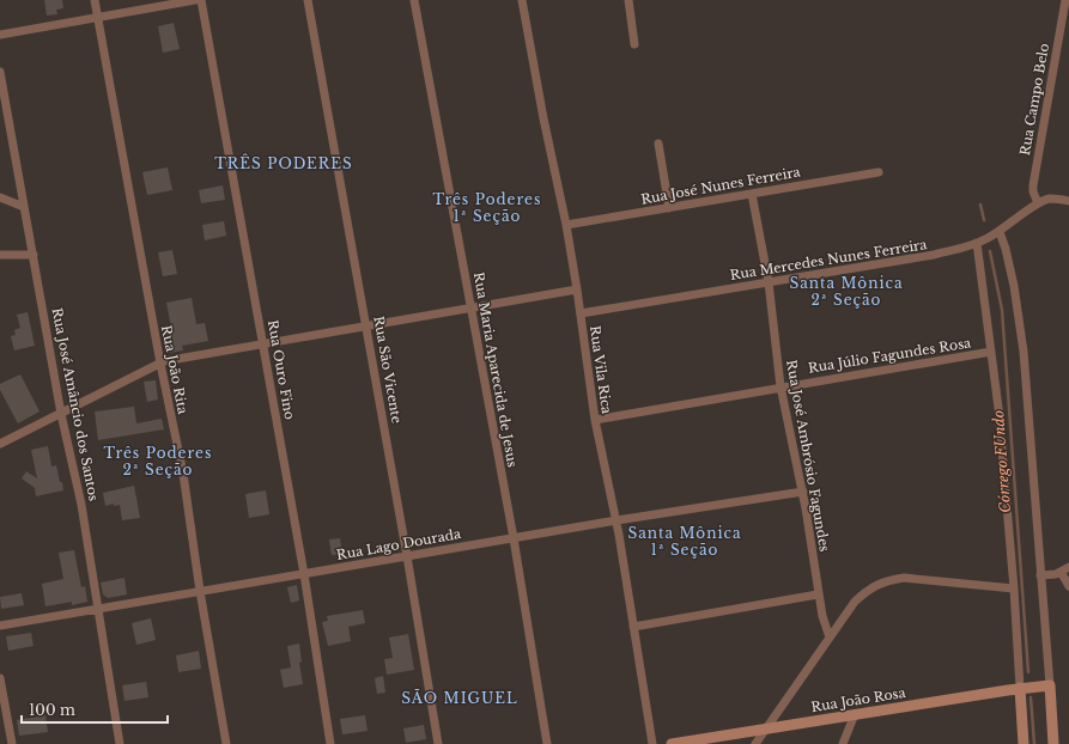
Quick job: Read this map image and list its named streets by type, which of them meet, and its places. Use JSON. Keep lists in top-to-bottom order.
{
  "streets": {
    "main road": ["Rua João Rosa"],
    "street": [
      "Rua Campo Belo",
      "Rua José Nunes Ferreira",
      "Rua Mercedes Nunes Ferreira",
      "Rua Júlio Fagundes Rosa",
      "Rua João Rita",
      "Rua Ouro Fino",
      "Rua São Vicente",
      "Rua Maria Aparecida de Jesus",
      "Rua Vila Rica",
      "Rua José Amâncio dos Santos",
      "Rua José Ambrósio Fagundes",
      "Rua Lago Dourada"
    ]
  },
  "crossings": [
    ["Rua Campo Belo", "Rua Mercedes Nunes Ferreira"],
    ["Rua José Nunes Ferreira", "Rua Vila Rica"],
    ["Rua José Nunes Ferreira", "Rua José Ambrósio Fagundes"],
    ["Rua Mercedes Nunes Ferreira", "Rua Vila Rica"],
    ["Rua Mercedes Nunes Ferreira", "Rua José Ambrósio Fagundes"],
    ["Rua Júlio Fagundes Rosa", "Rua Vila Rica"],
    ["Rua Júlio Fagundes Rosa", "Rua José Ambrósio Fagundes"],
    ["Rua João Rita", "Rua Lago Dourada"],
    ["Rua Ouro Fino", "Rua Lago Dourada"],
    ["Rua São Vicente", "Rua Lago Dourada"],
    ["Rua Maria Aparecida de Jesus", "Rua Lago Dourada"],
    ["Rua Vila Rica", "Rua Lago Dourada"],
    ["Rua José Amâncio dos Santos", "Rua Lago Dourada"],
    ["Rua José Ambrósio Fagundes", "Rua Lago Dourada"]
  ],
  "districts": [
    "TRÊS PODERES",
    "Três Poderes 1ª Seção",
    "Santa Mônica 2ª Seção",
    "Três Poderes 2ª Seção",
    "Santa Mônica 1ª Seção",
    "SÃO MIGUEL"
  ],
  "water": ["Córrego FUndo"],
  "scale_bar": "100 m"
}
